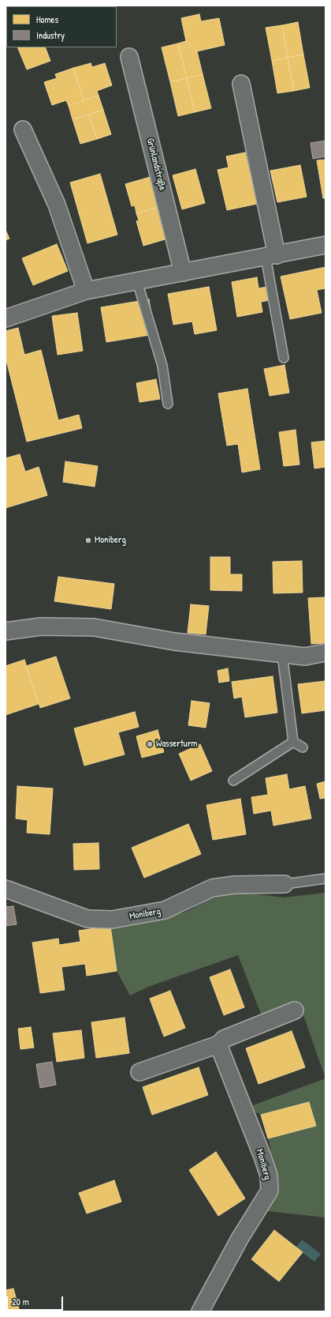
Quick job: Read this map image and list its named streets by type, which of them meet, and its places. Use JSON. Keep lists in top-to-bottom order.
{
  "streets": {
    "street": ["Grünlandstraße", "Moniberg"]
  },
  "places": ["Moniberg", "Wasserturm"],
  "legend": ["Homes", "Industry"],
  "scale_bar": "20 m"
}
